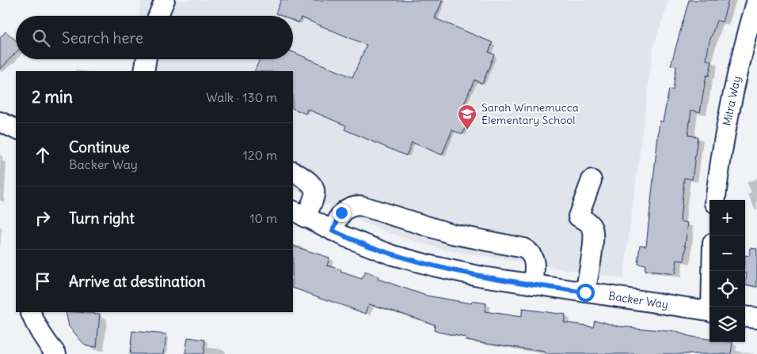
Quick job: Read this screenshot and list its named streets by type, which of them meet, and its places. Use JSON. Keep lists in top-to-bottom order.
{
  "streets": {
    "street": ["Mitra Way", "Backer Way"]
  },
  "places": {
    "school or university": ["Sarah Winnemucca Elementary School"]
  },
  "page": {
    "search": "Search here",
    "heading": ["2 min", "Walk · 130 m"],
    "list": [
      ["Continue", "Backer Way", "120 m"],
      ["Turn right", "10 m"],
      "Arrive at destination"
    ],
    "map_buttons": ["+", "−"]
  }
}
